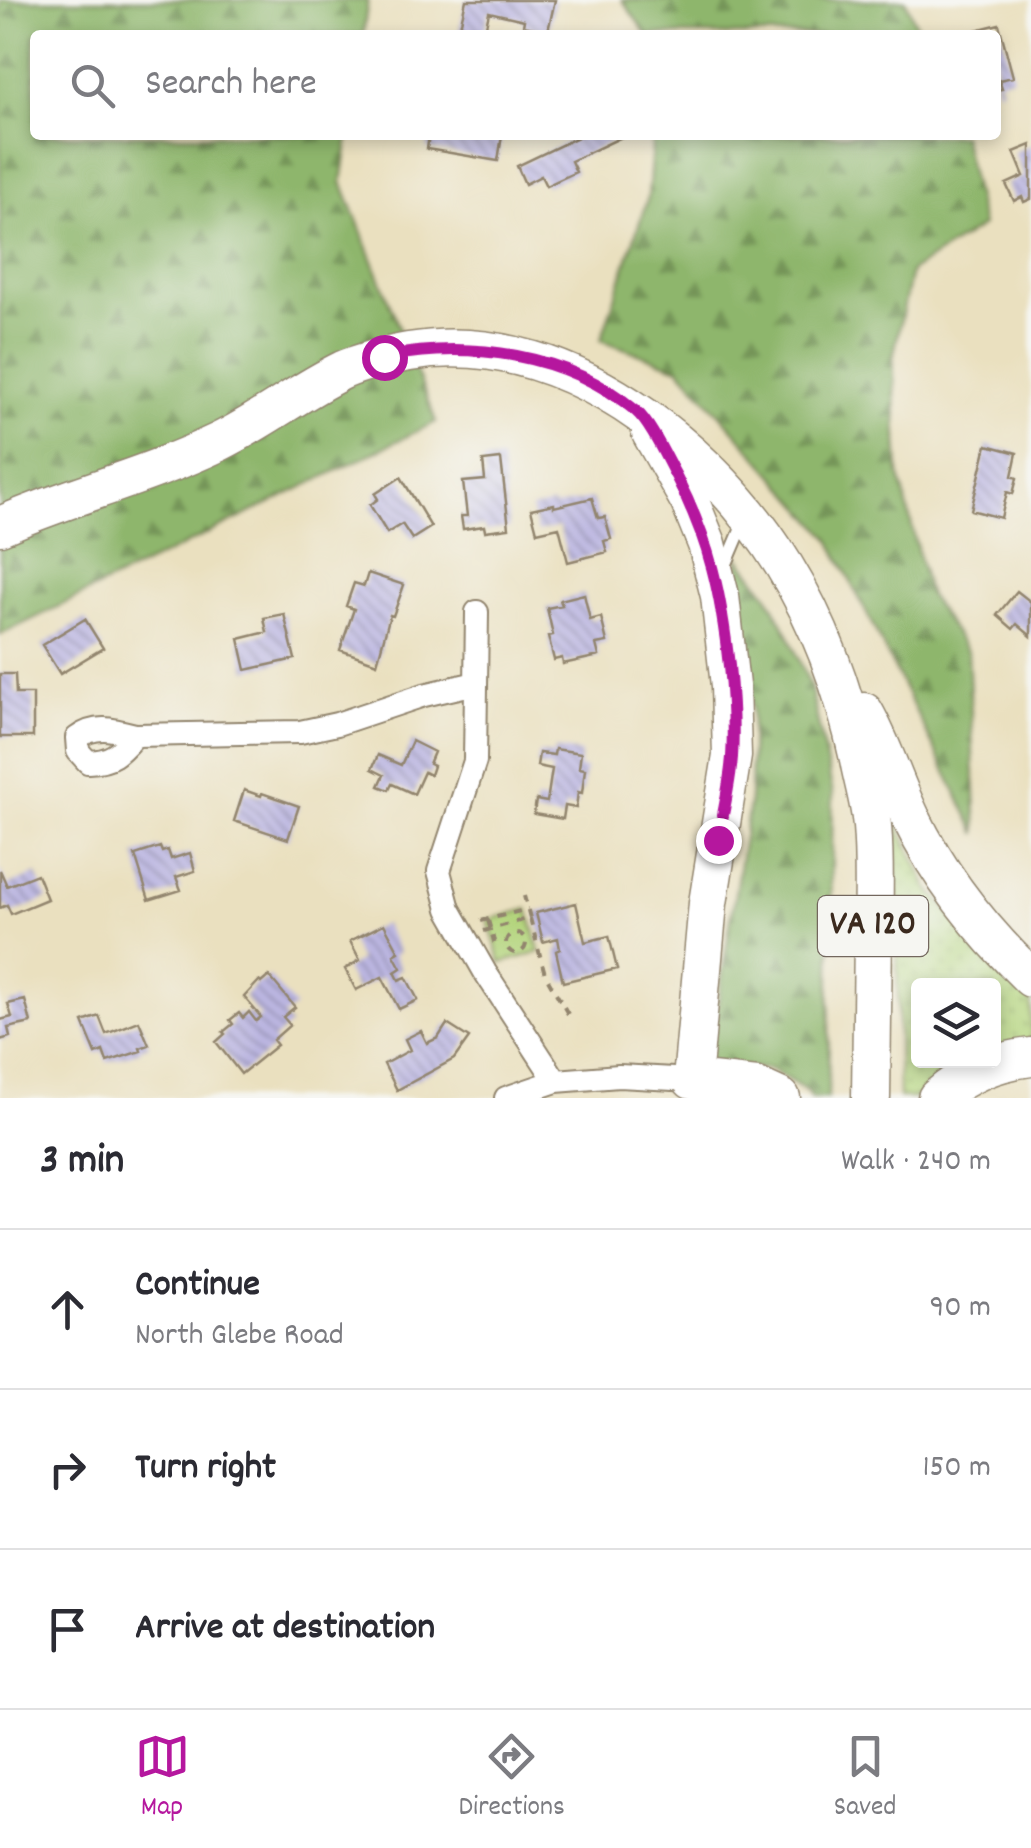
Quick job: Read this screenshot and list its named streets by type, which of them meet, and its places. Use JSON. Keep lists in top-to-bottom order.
{
  "streets": {
    "main road": ["VA 120"]
  },
  "page": {
    "search": "Search here",
    "heading": ["3 min", "Walk · 240 m"],
    "list": [
      ["Continue", "North Glebe Road", "90 m"],
      ["Turn right", "150 m"],
      "Arrive at destination"
    ],
    "nav": ["Map", "Directions", "Saved"]
  }
}
